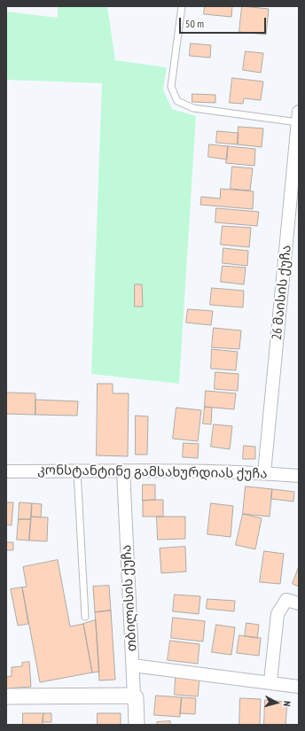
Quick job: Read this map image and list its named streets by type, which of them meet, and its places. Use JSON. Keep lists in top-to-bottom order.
{
  "streets": {
    "street": ["26 მაისის ქუჩა", "კონსტანტინე გამსახურდიას ქუჩა", "თბილისის ქუჩა"]
  },
  "crossings": [
    ["26 მაისის ქუჩა", "კონსტანტინე გამსახურდიას ქუჩა"],
    ["კონსტანტინე გამსახურდიას ქუჩა", "თბილისის ქუჩა"]
  ],
  "scale_bar": "50 m",
  "north": "right"
}
